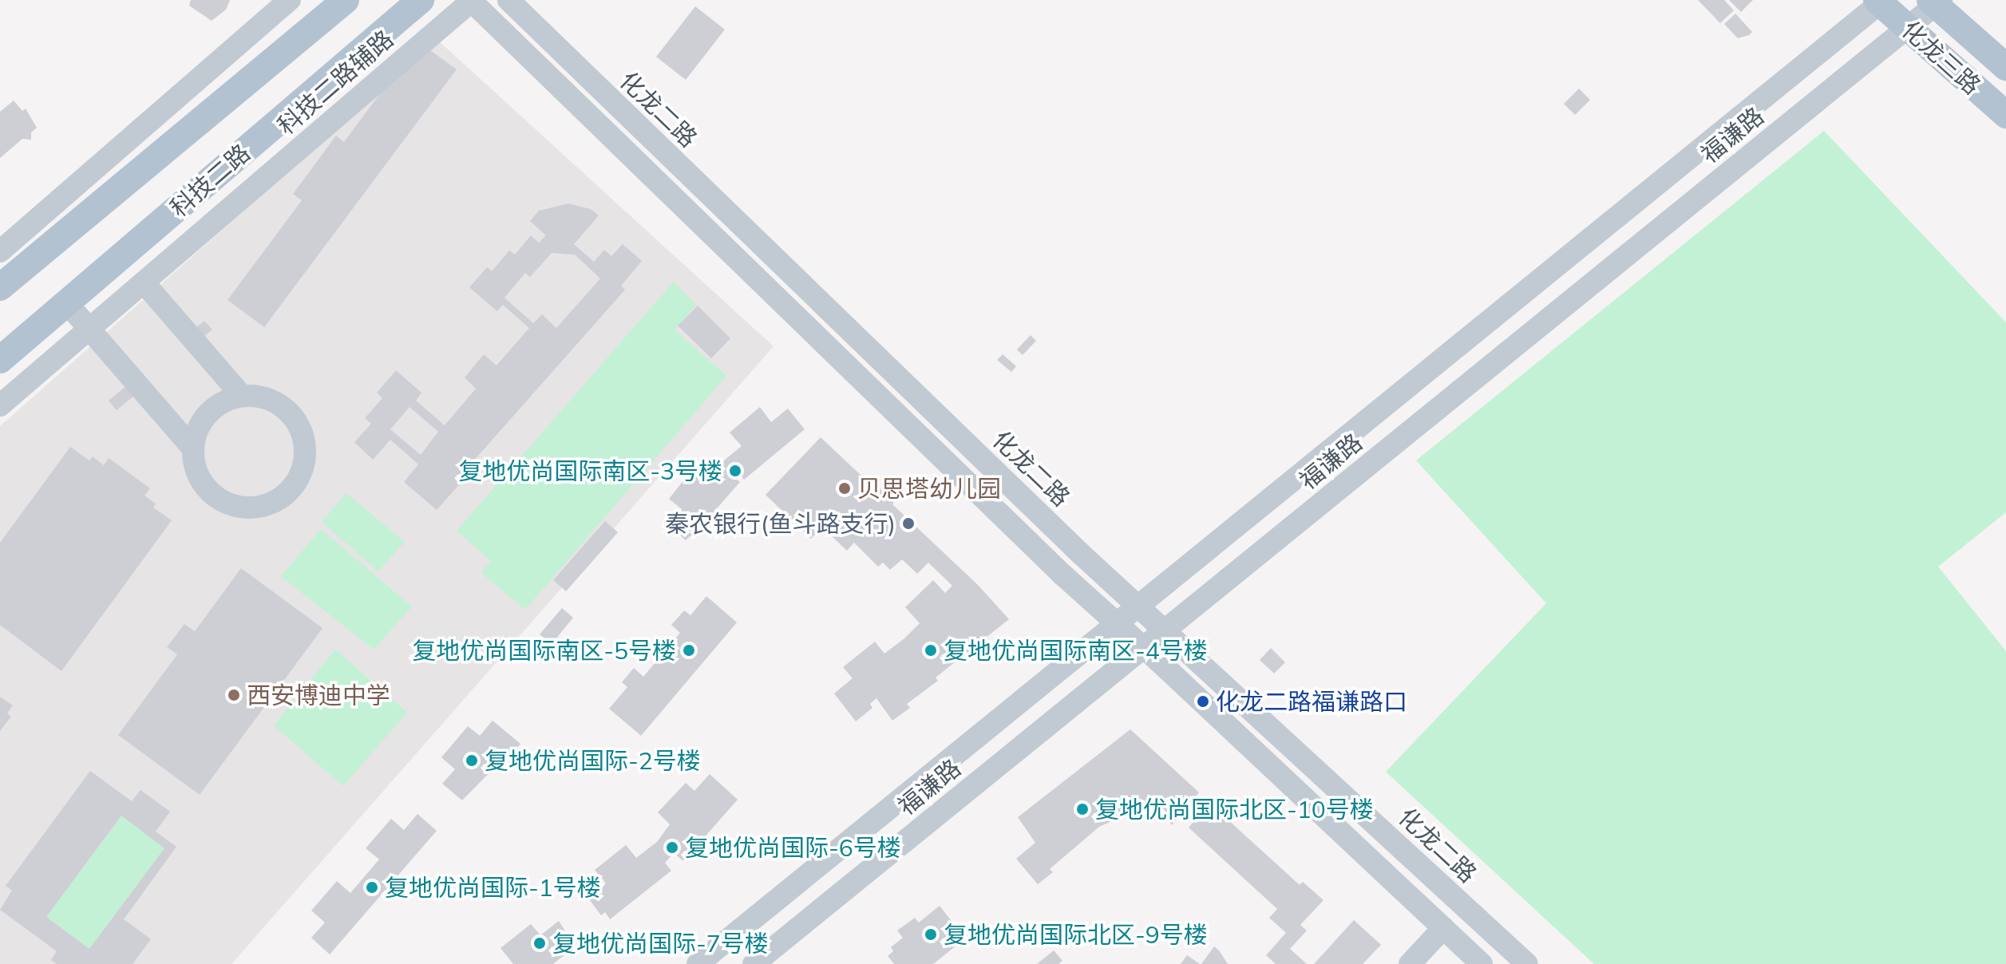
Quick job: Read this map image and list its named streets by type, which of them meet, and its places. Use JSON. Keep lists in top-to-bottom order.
{
  "streets": {
    "main road": ["化龙三路", "科技二路"],
    "street": ["科技二路辅路", "化龙二路", "福谦路"]
  },
  "crossings": [
    ["化龙三路", "福谦路"],
    ["化龙二路", "福谦路"]
  ],
  "places": [
    "复地优尚国际南区-3号楼",
    "贝思塔幼儿园",
    "秦农银行(鱼斗路支行)",
    "复地优尚国际南区-5号楼",
    "复地优尚国际南区-4号楼",
    "西安博迪中学",
    "化龙二路福谦路口",
    "复地优尚国际-2号楼",
    "复地优尚国际北区-10号楼",
    "复地优尚国际-6号楼",
    "复地优尚国际-1号楼",
    "复地优尚国际北区-9号楼",
    "复地优尚国际-7号楼"
  ]
}
